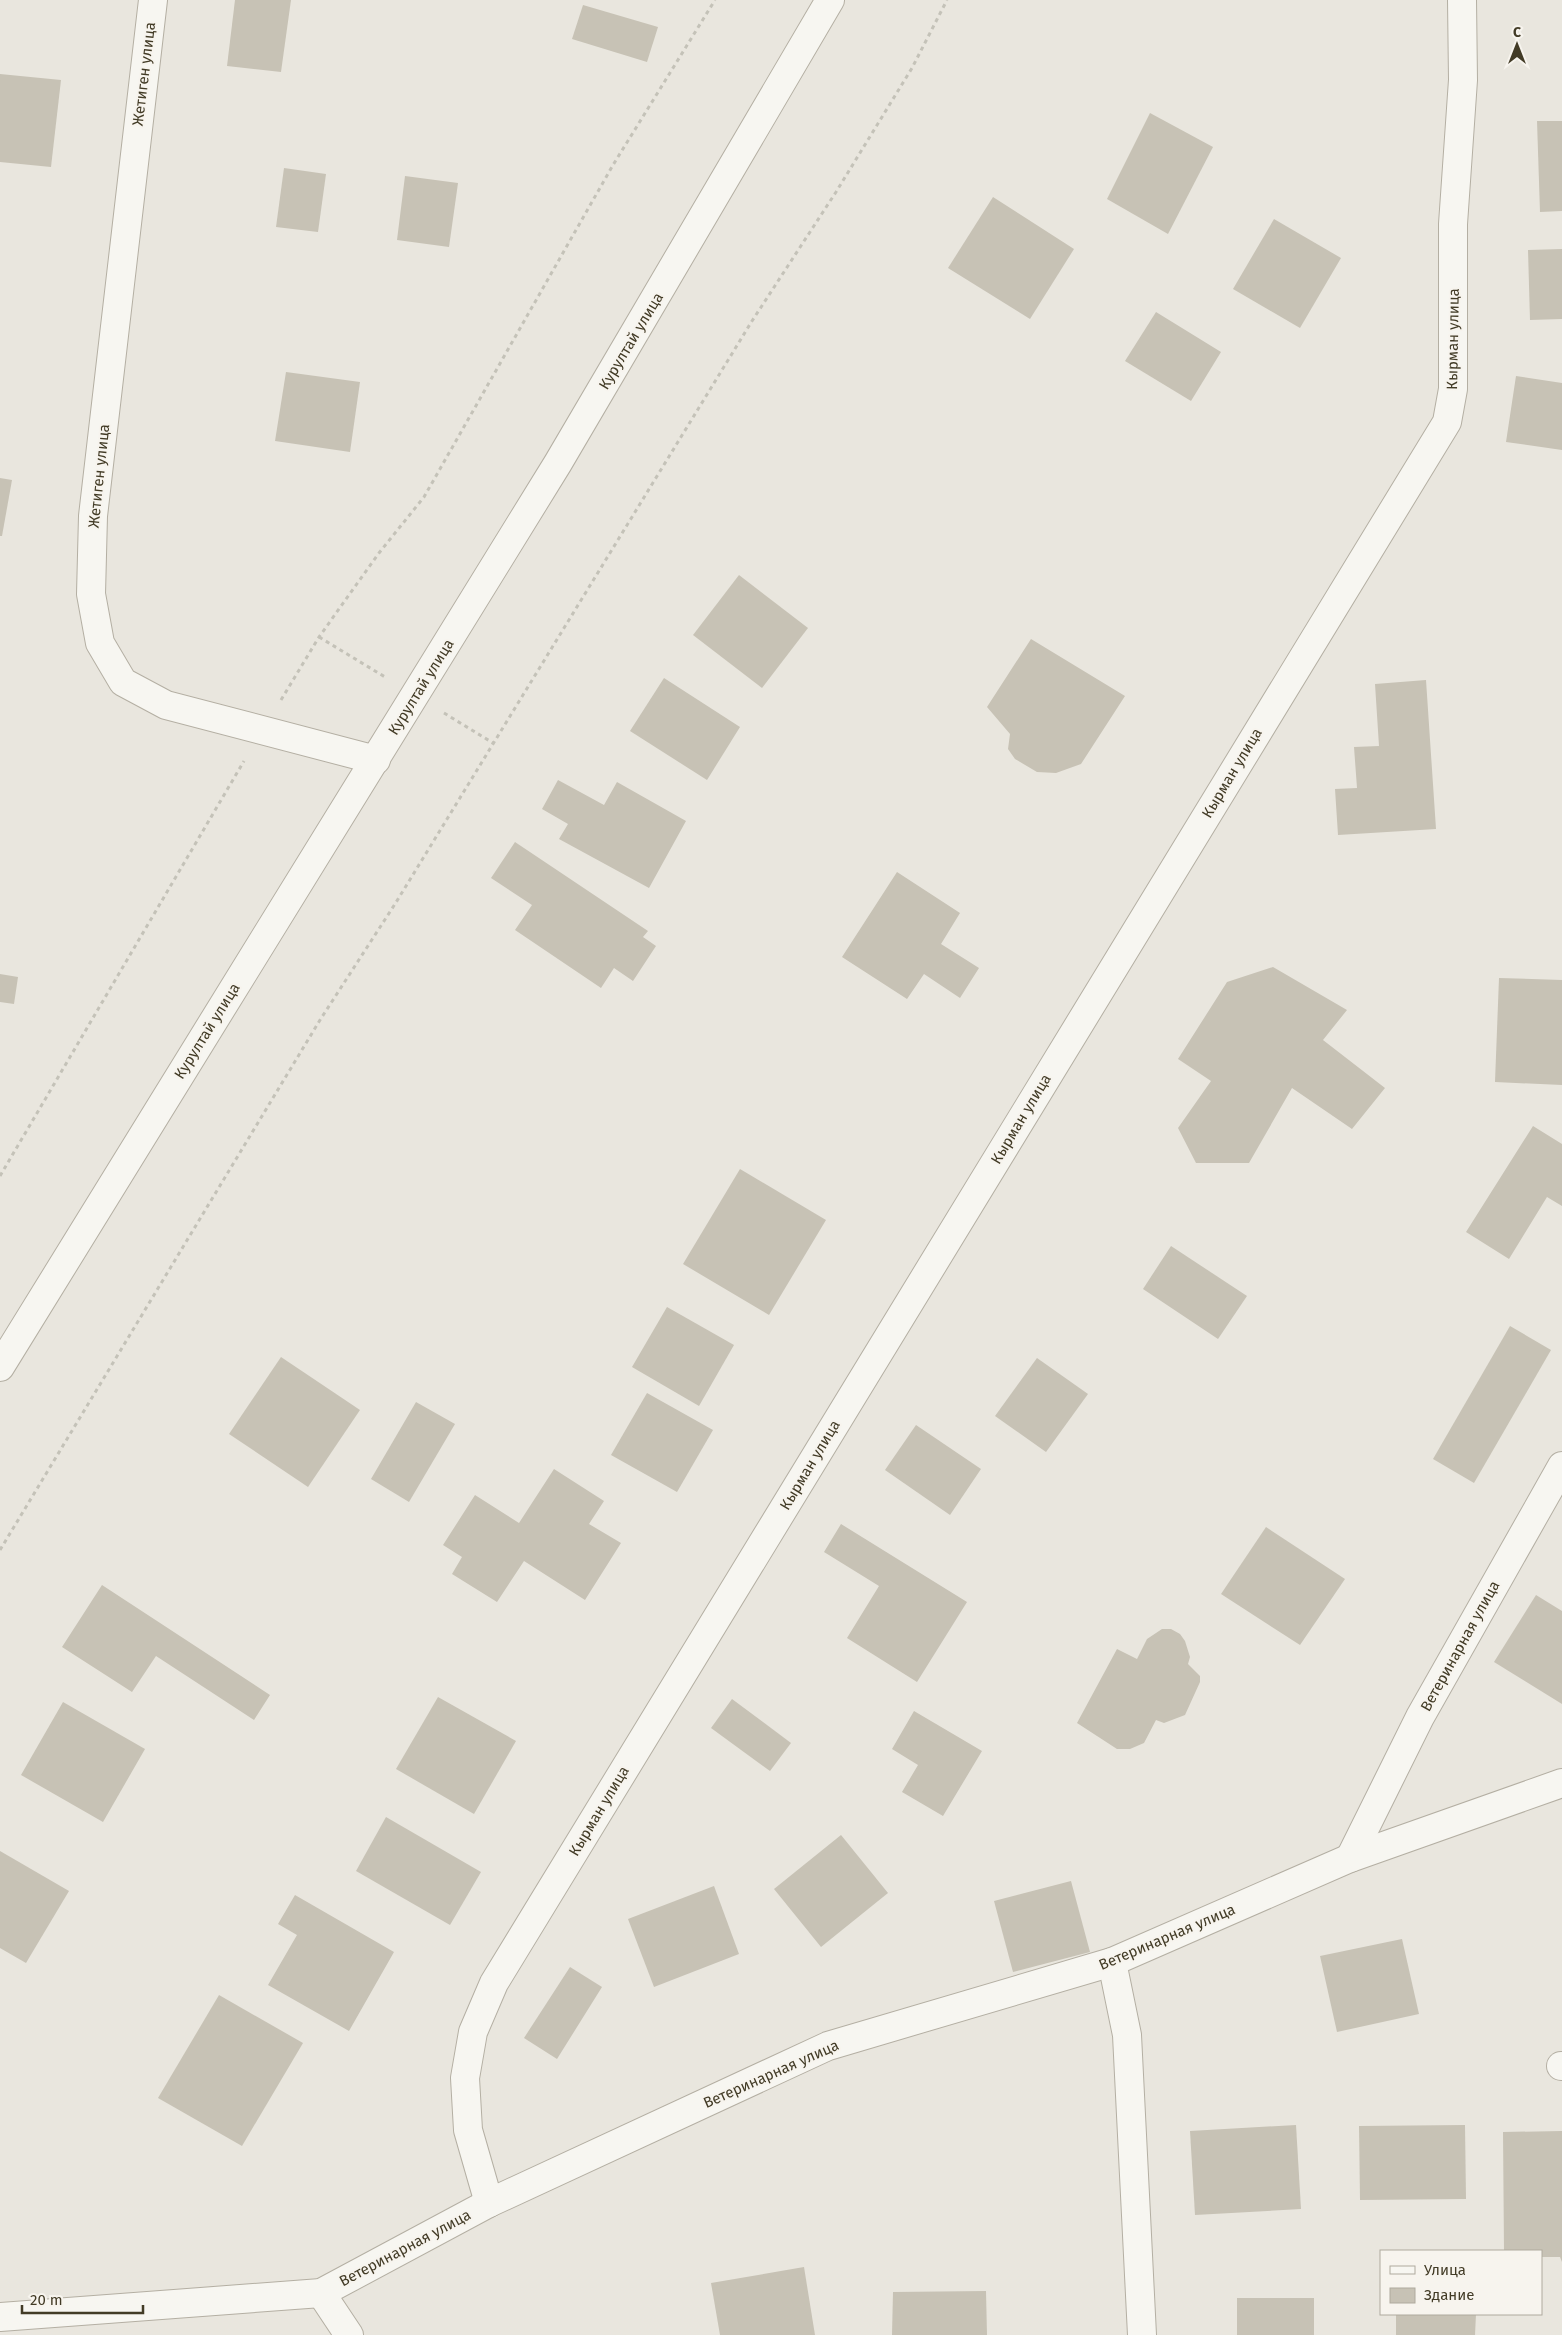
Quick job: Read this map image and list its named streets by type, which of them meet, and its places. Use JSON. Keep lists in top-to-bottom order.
{
  "streets": {
    "street": [
      "Жетиген улица",
      "Кырман улица",
      "Курултай улица",
      "Ветеринарная улица"
    ]
  },
  "crossings": [
    ["Жетиген улица", "Курултай улица"],
    ["Кырман улица", "Ветеринарная улица"]
  ],
  "legend": ["Улица", "Здание"],
  "scale_bar": "20 m",
  "north": "top"
}
